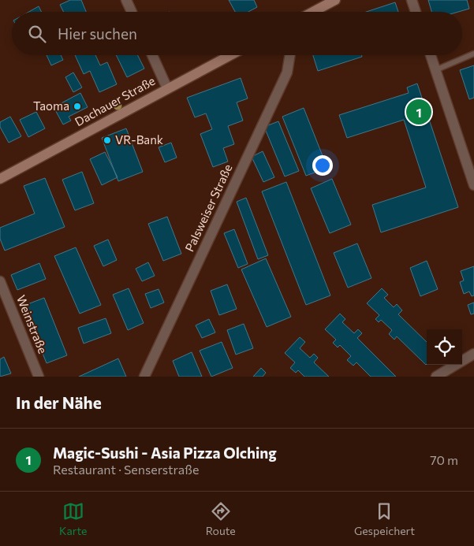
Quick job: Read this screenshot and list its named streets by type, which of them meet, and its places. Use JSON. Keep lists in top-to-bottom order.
{
  "streets": {
    "street": ["Dachauer Straße", "Palsweiser Straße", "Weinstraße"]
  },
  "places": ["Taoma", "VR-Bank"],
  "page": {
    "search": "Hier suchen",
    "pins": "1",
    "heading": "In der Nähe",
    "list": [
      {
        "mark": "1",
        "name": "Magic-Sushi - Asia Pizza Olching",
        "note": "Restaurant · Senserstraße",
        "value": "70 m"
      }
    ],
    "nav": ["Karte", "Route", "Gespeichert"]
  }
}
